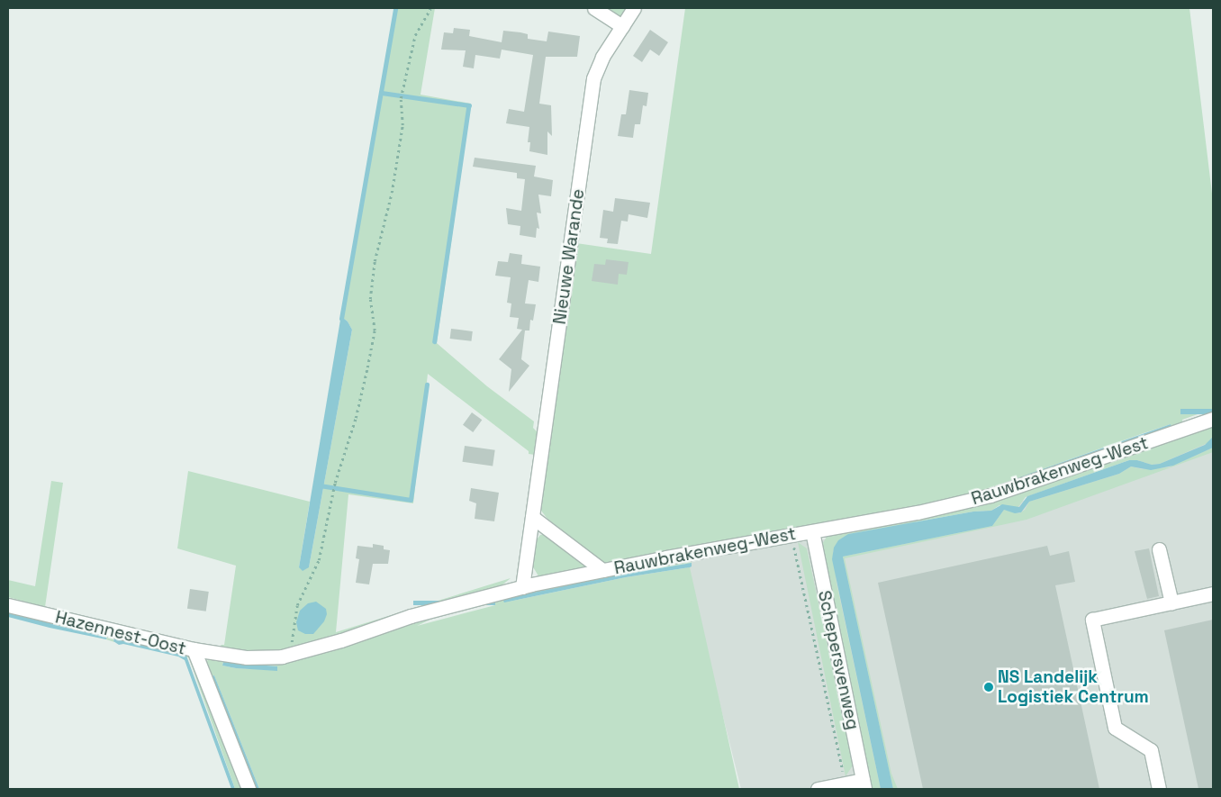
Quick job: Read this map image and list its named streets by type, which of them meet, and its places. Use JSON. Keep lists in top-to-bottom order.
{
  "streets": {
    "street": [
      "Nieuwe Warande",
      "Rauwbrakenweg-West",
      "Hazennest-Oost",
      "Schepersvenweg"
    ]
  },
  "crossings": [
    ["Nieuwe Warande", "Rauwbrakenweg-West"],
    ["Rauwbrakenweg-West", "Hazennest-Oost"],
    ["Rauwbrakenweg-West", "Schepersvenweg"]
  ],
  "places": ["NS Landelijk Logistiek Centrum"]
}
